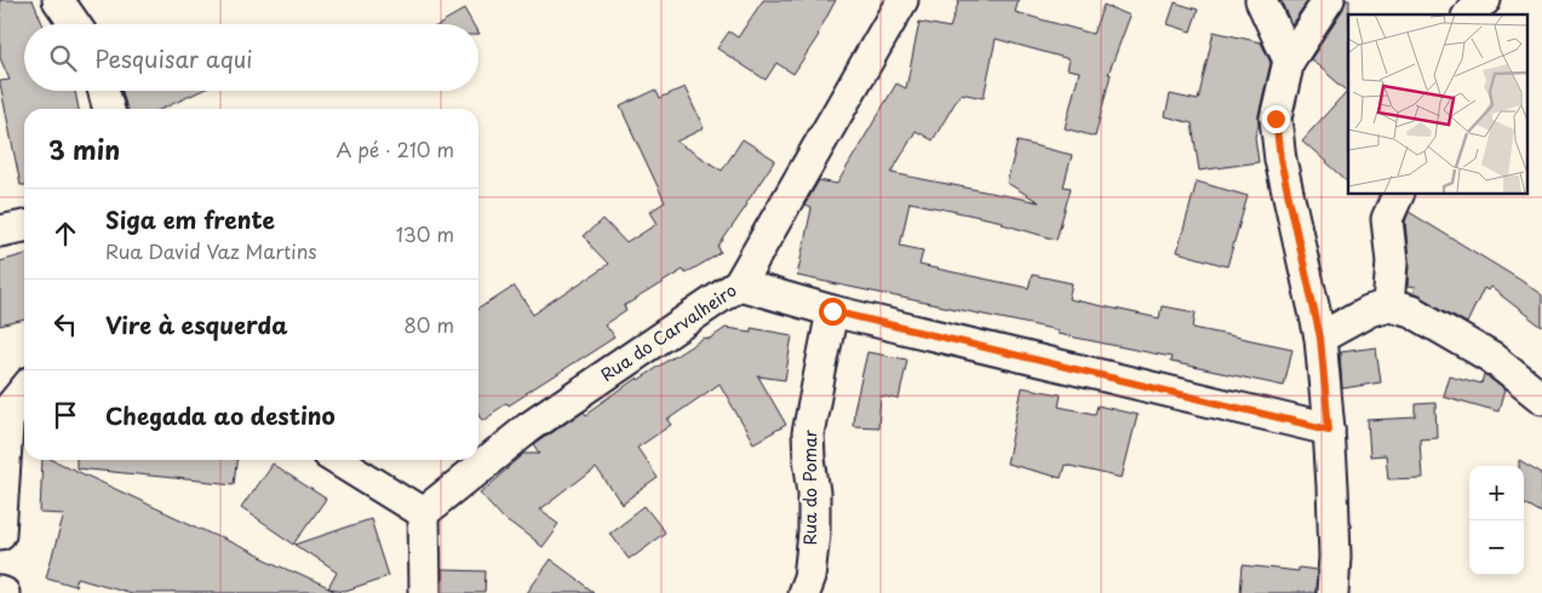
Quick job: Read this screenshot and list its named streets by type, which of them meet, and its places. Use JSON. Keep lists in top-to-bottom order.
{
  "streets": {
    "street": ["Rua do Carvalheiro", "Rua do Pomar"]
  },
  "page": {
    "search": "Pesquisar aqui",
    "heading": ["3 min", "A pé · 210 m"],
    "list": [
      ["Siga em frente", "Rua David Vaz Martins", "130 m"],
      ["Vire à esquerda", "80 m"],
      "Chegada ao destino"
    ],
    "map_buttons": ["+", "−"]
  }
}
